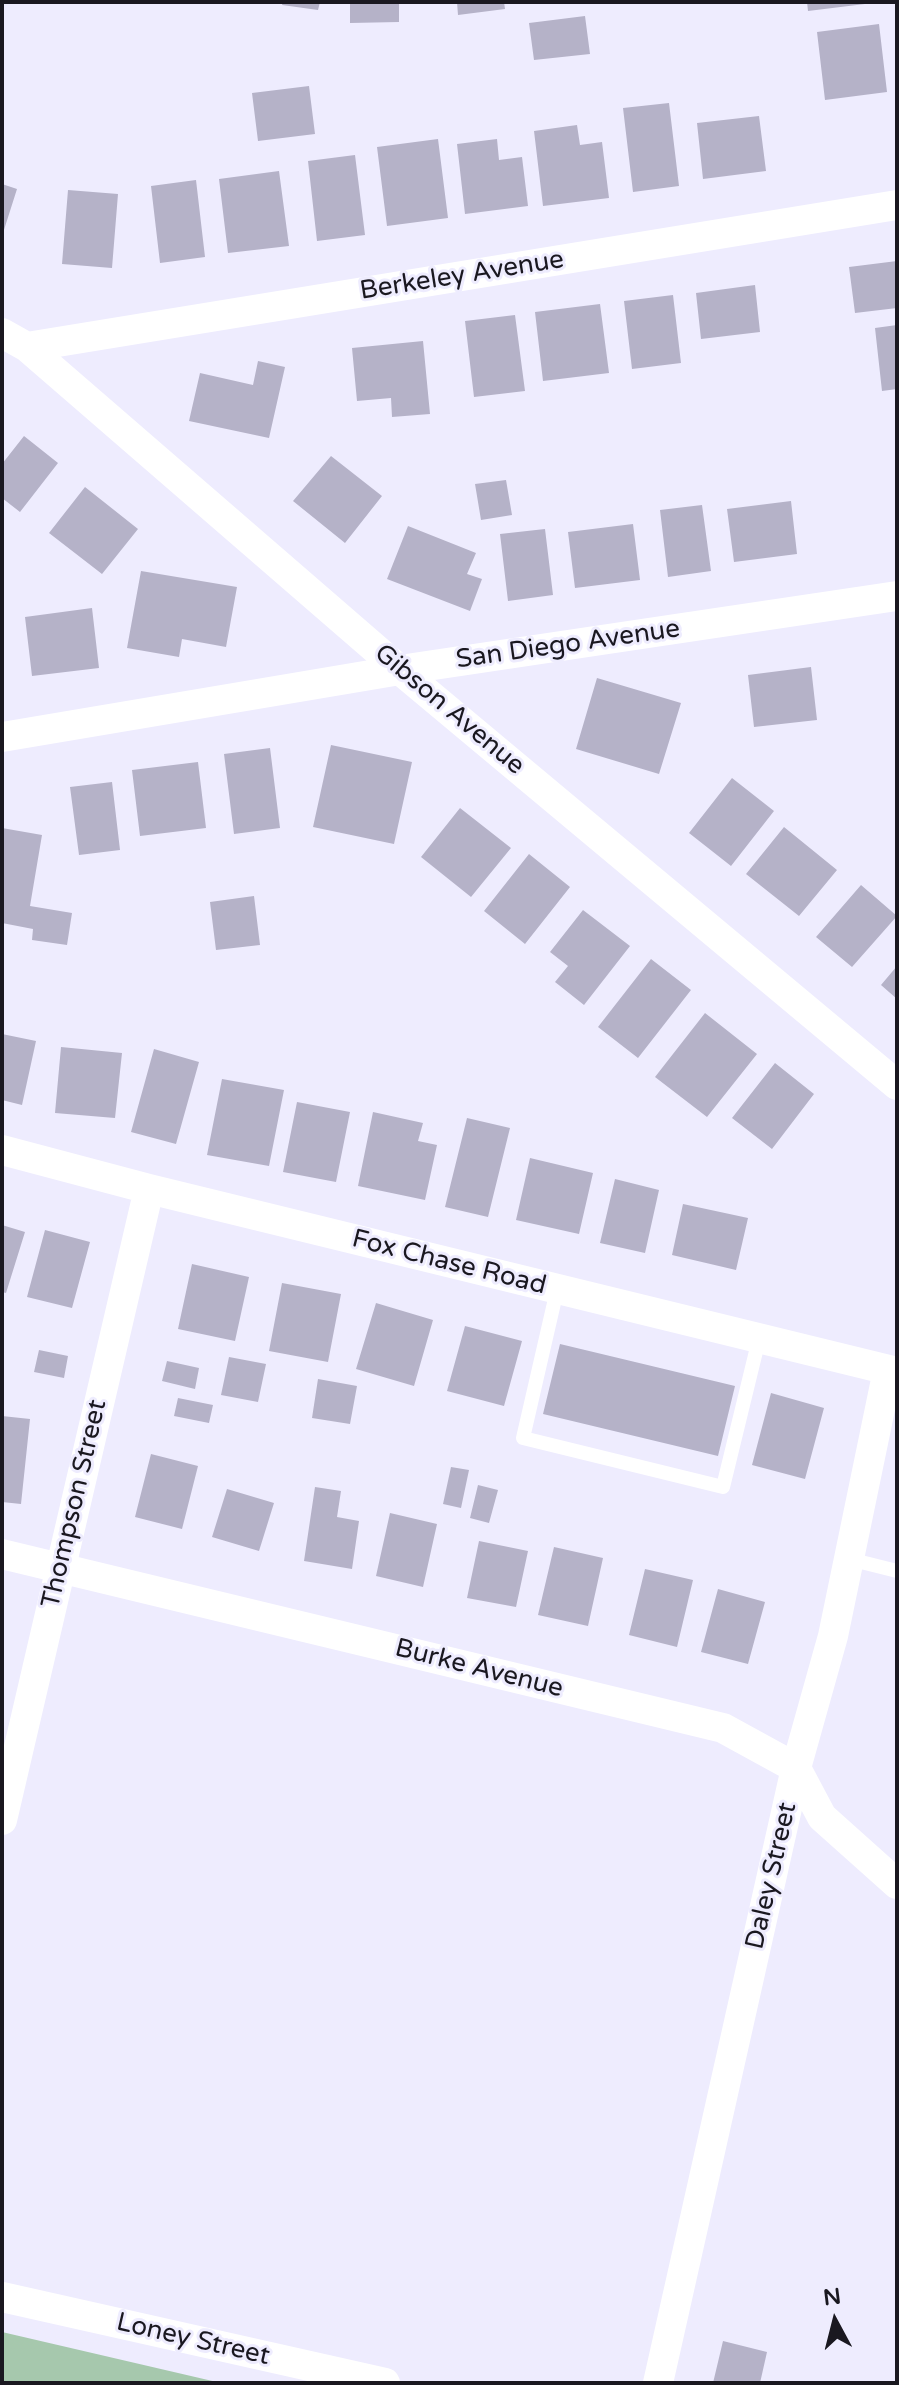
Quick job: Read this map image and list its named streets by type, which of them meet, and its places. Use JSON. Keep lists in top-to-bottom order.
{
  "streets": {
    "street": [
      "Berkeley Avenue",
      "San Diego Avenue",
      "Gibson Avenue",
      "Fox Chase Road",
      "Thompson Street",
      "Burke Avenue",
      "Daley Street",
      "Loney Street"
    ]
  },
  "crossings": [
    ["Berkeley Avenue", "Gibson Avenue"],
    ["San Diego Avenue", "Gibson Avenue"],
    ["Fox Chase Road", "Thompson Street"],
    ["Fox Chase Road", "Daley Street"],
    ["Thompson Street", "Burke Avenue"],
    ["Burke Avenue", "Daley Street"]
  ],
  "north": "top"
}
